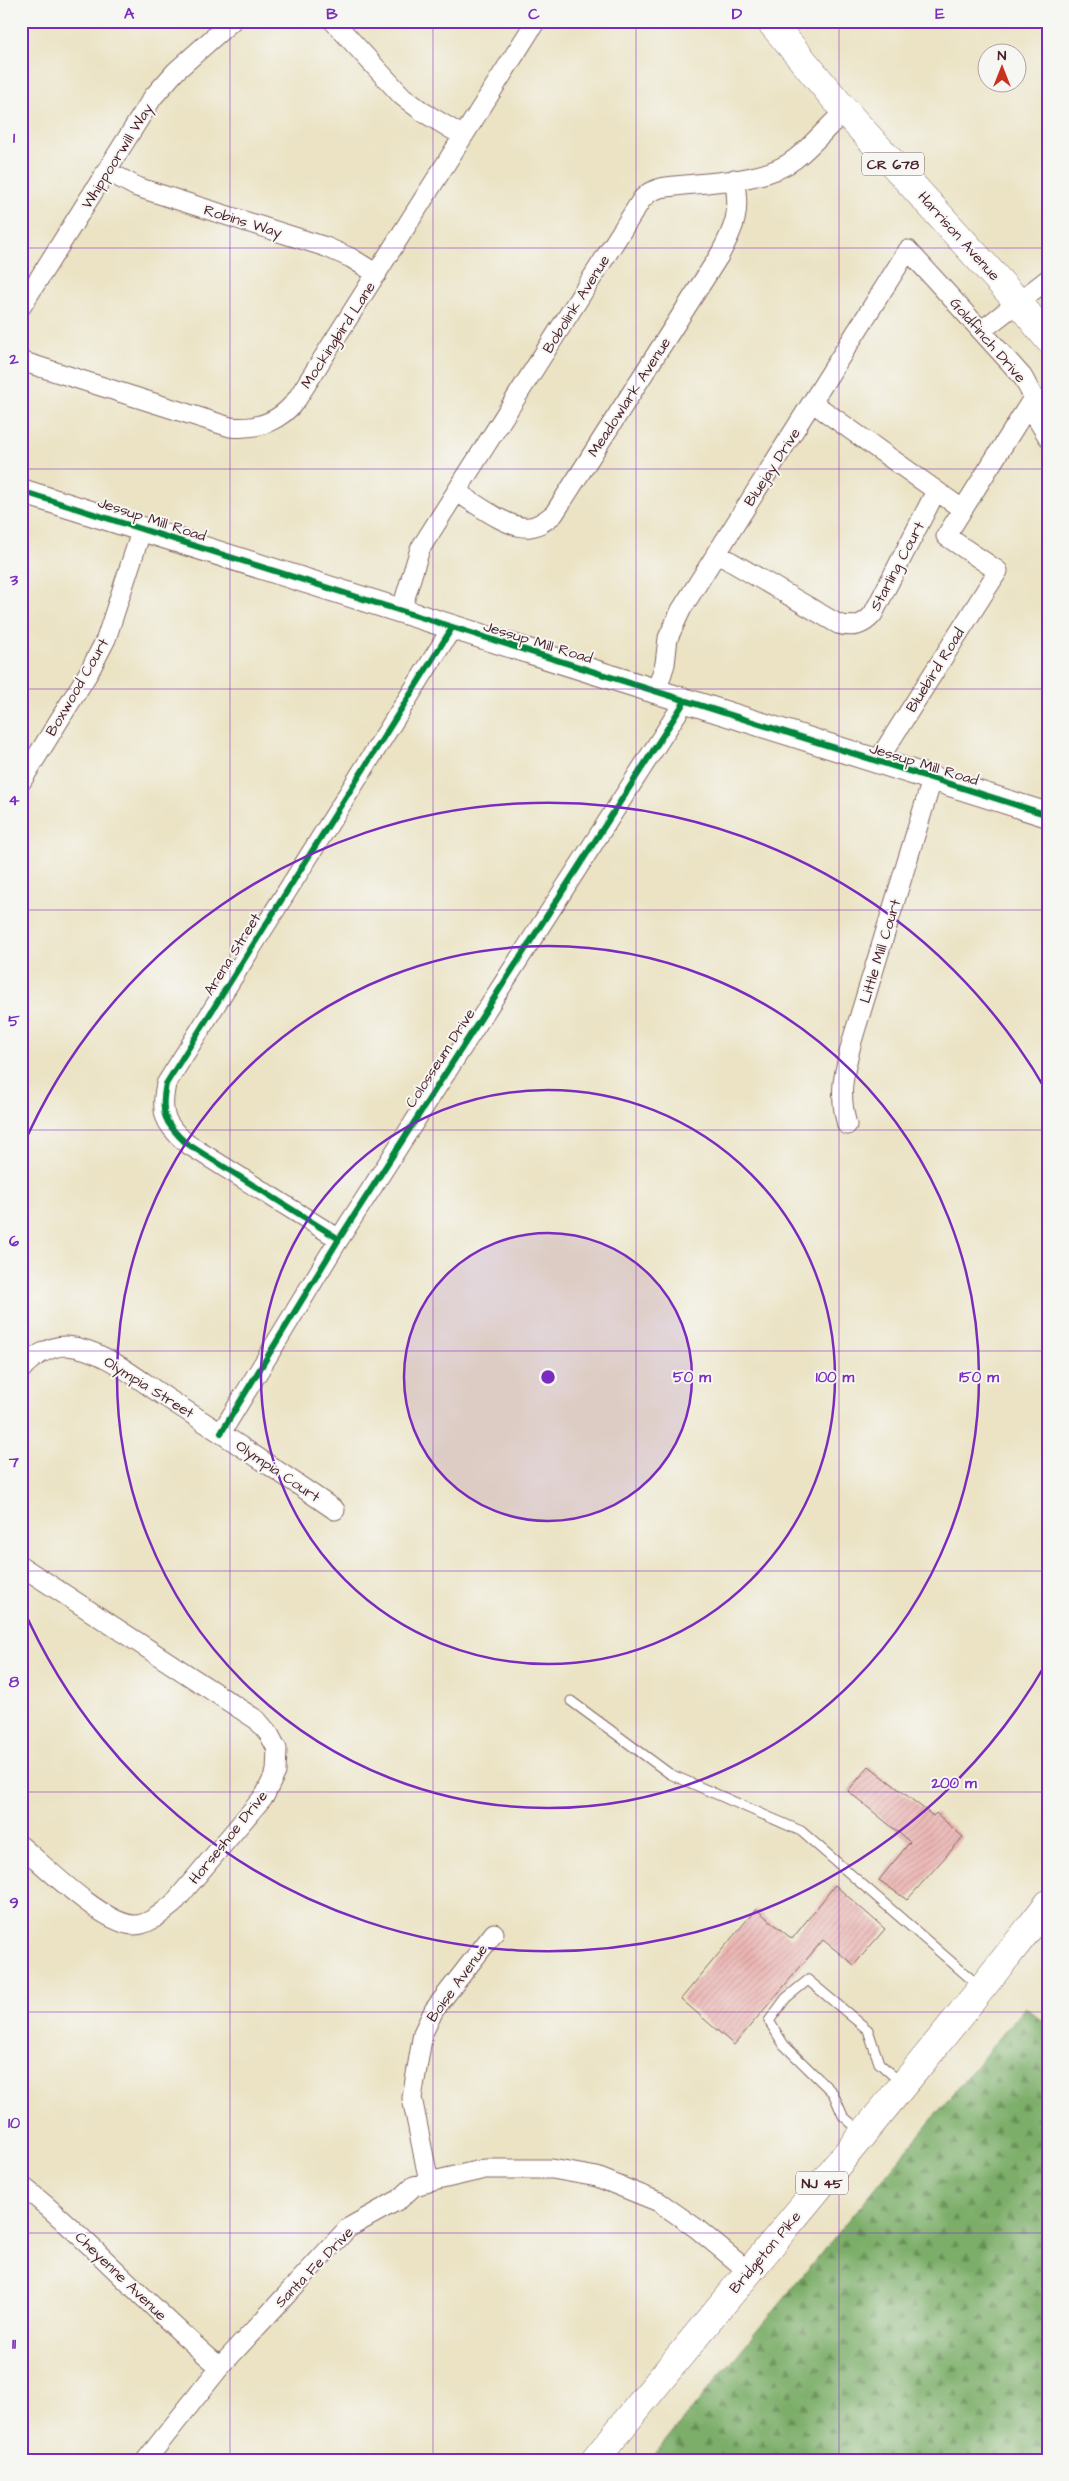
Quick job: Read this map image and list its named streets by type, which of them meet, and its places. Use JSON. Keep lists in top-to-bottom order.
{
  "streets": {
    "main road": [
      "CR 678",
      "Harrison Avenue",
      "NJ 45",
      "Bridgeton Pike"
    ],
    "street": [
      "Whippoorwill Way",
      "Robins Way",
      "Bobolink Avenue",
      "Mockingbird Lane",
      "Goldfinch Drive",
      "Meadowlark Avenue",
      "Bluejay Drive",
      "Jessup Mill Road",
      "Starling Court",
      "Bluebird Road",
      "Boxwood Court",
      "Little Mill Court",
      "Arena Street",
      "Colosseum Drive",
      "Olympia Street",
      "Olympia Court",
      "Horseshoe Drive",
      "Boise Avenue",
      "Santa Fe Drive",
      "Cheyenne Avenue"
    ]
  },
  "crossings": [
    ["Whippoorwill Way", "Robins Way"],
    ["Robins Way", "Mockingbird Lane"],
    ["Harrison Avenue", "Bobolink Avenue"],
    ["Bobolink Avenue", "Meadowlark Avenue"],
    ["Bobolink Avenue", "Jessup Mill Road"],
    ["Goldfinch Drive", "Bluejay Drive"],
    ["Goldfinch Drive", "Starling Court"],
    ["Bluejay Drive", "Jessup Mill Road"],
    ["Bluejay Drive", "Starling Court"],
    ["Jessup Mill Road", "Bluebird Road"],
    ["Jessup Mill Road", "Boxwood Court"],
    ["Jessup Mill Road", "Little Mill Court"],
    ["Jessup Mill Road", "Arena Street"],
    ["Jessup Mill Road", "Colosseum Drive"],
    ["Starling Court", "Bluebird Road"],
    ["Arena Street", "Colosseum Drive"],
    ["Colosseum Drive", "Olympia Street"],
    ["Colosseum Drive", "Olympia Court"],
    ["Olympia Street", "Olympia Court"],
    ["Boise Avenue", "Santa Fe Drive"],
    ["Bridgeton Pike", "Santa Fe Drive"],
    ["Santa Fe Drive", "Cheyenne Avenue"]
  ],
  "north": "top",
  "grid": {
    "columns": [
      "A",
      "B",
      "C",
      "D",
      "E"
    ],
    "rows": [
      "1",
      "2",
      "3",
      "4",
      "5",
      "6",
      "7",
      "8",
      "9",
      "10",
      "11"
    ]
  },
  "rings": [
    "50 m",
    "100 m",
    "150 m",
    "200 m"
  ]
}
